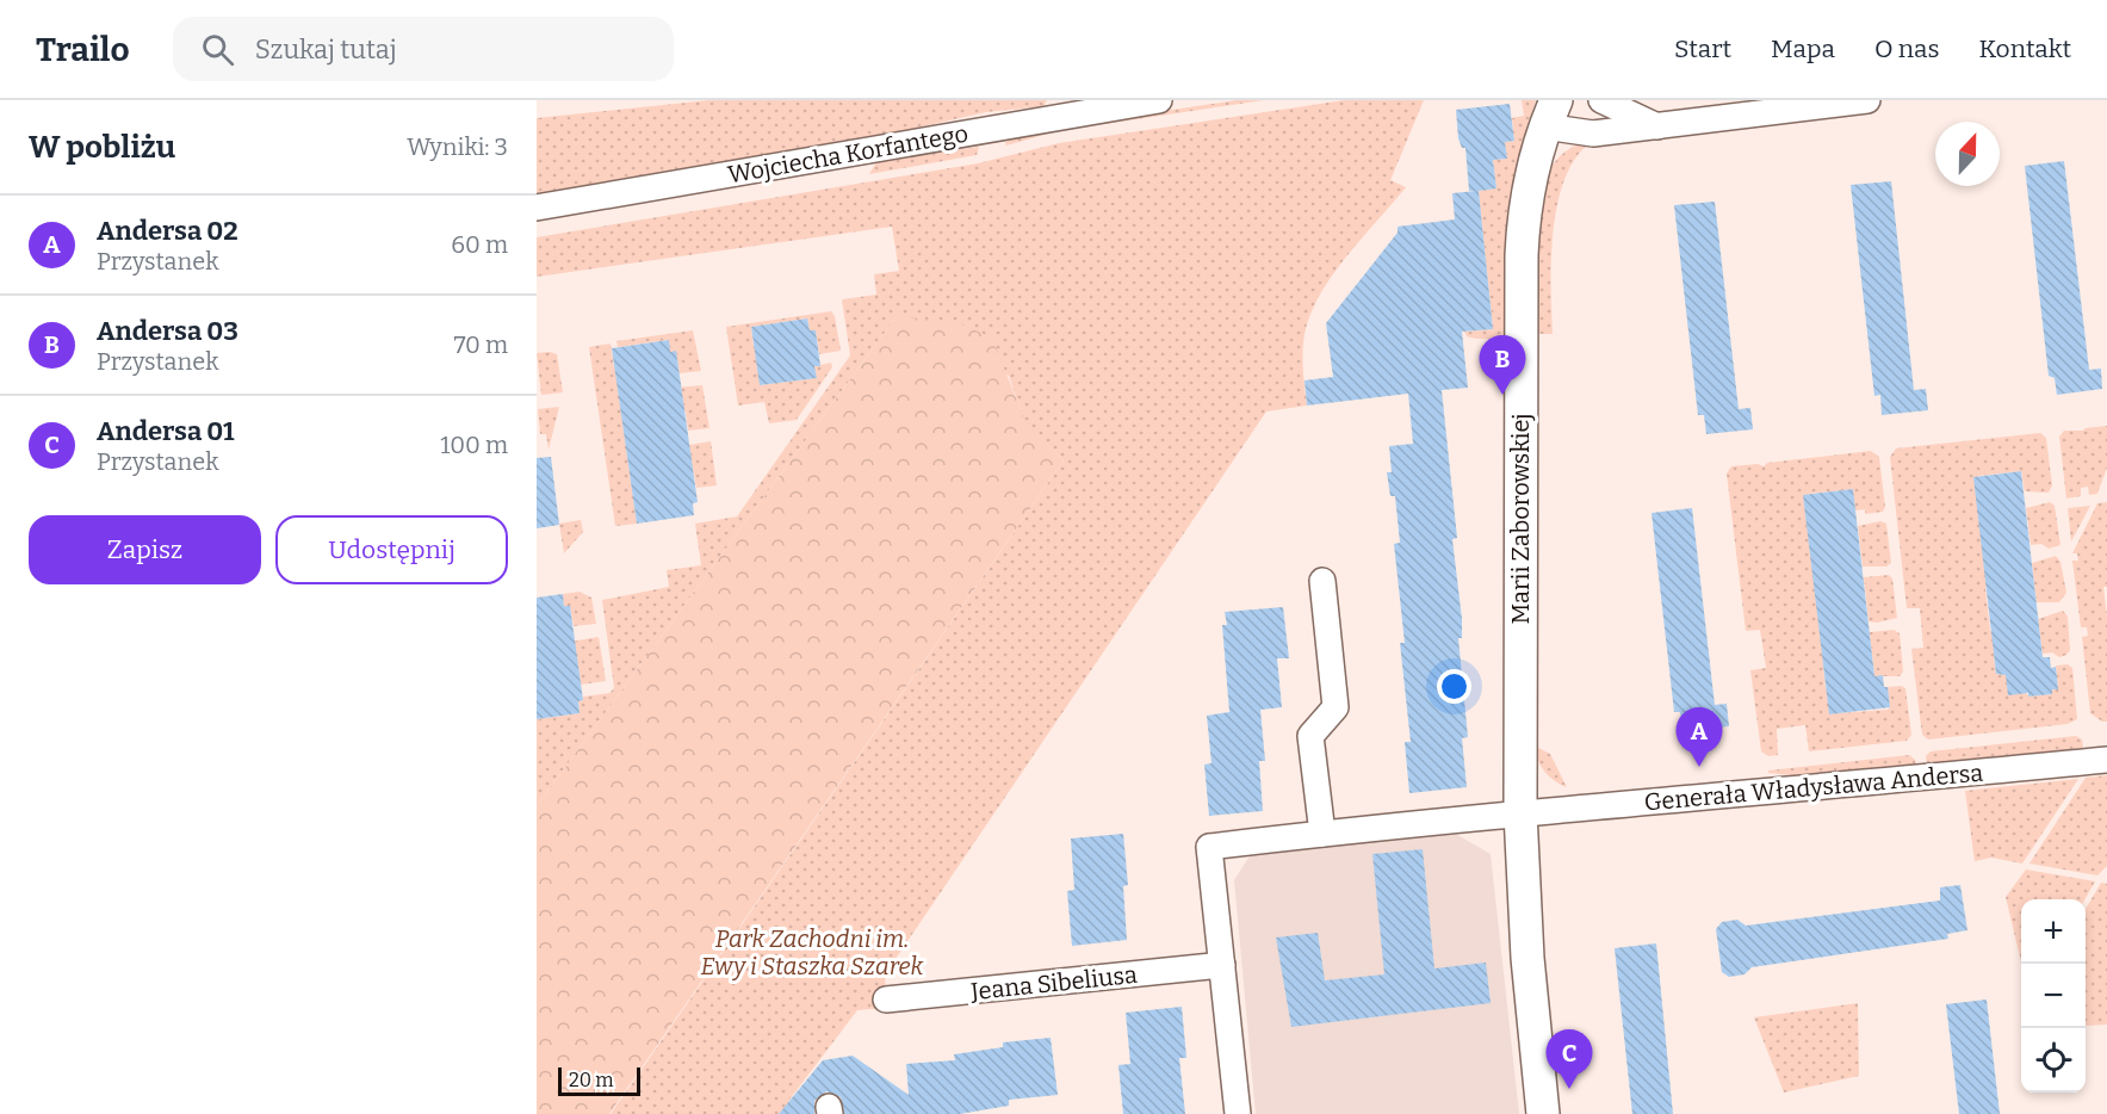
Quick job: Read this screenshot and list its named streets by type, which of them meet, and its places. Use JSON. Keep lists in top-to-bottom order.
{
  "streets": {
    "street": [
      "Wojciecha Korfantego",
      "Marii Zaborowskiej",
      "Generała Władysława Andersa",
      "Jeana Sibeliusa"
    ]
  },
  "crossings": [
    ["Marii Zaborowskiej", "Generała Władysława Andersa"],
    ["Generała Władysława Andersa", "Jeana Sibeliusa"]
  ],
  "parks": ["Park Zachodni im. Ewy i Staszka Szarek"],
  "scale_bar": "20 m",
  "north": "top",
  "page": {
    "header": "Trailo",
    "search": "Szukaj tutaj",
    "nav": [
      "Start",
      "Mapa",
      "O nas",
      "Kontakt"
    ],
    "heading": ["W pobliżu", "Wyniki: 3"],
    "list": [
      {
        "mark": "A",
        "name": "Andersa 02",
        "note": "Przystanek",
        "value": "60 m"
      },
      {
        "mark": "B",
        "name": "Andersa 03",
        "note": "Przystanek",
        "value": "70 m"
      },
      {
        "mark": "C",
        "name": "Andersa 01",
        "note": "Przystanek",
        "value": "100 m"
      }
    ],
    "pins": ["B", "A", "C"],
    "buttons": ["Zapisz", "Udostępnij"],
    "map_buttons": ["+", "−"],
    "scale": "20 m"
  }
}
